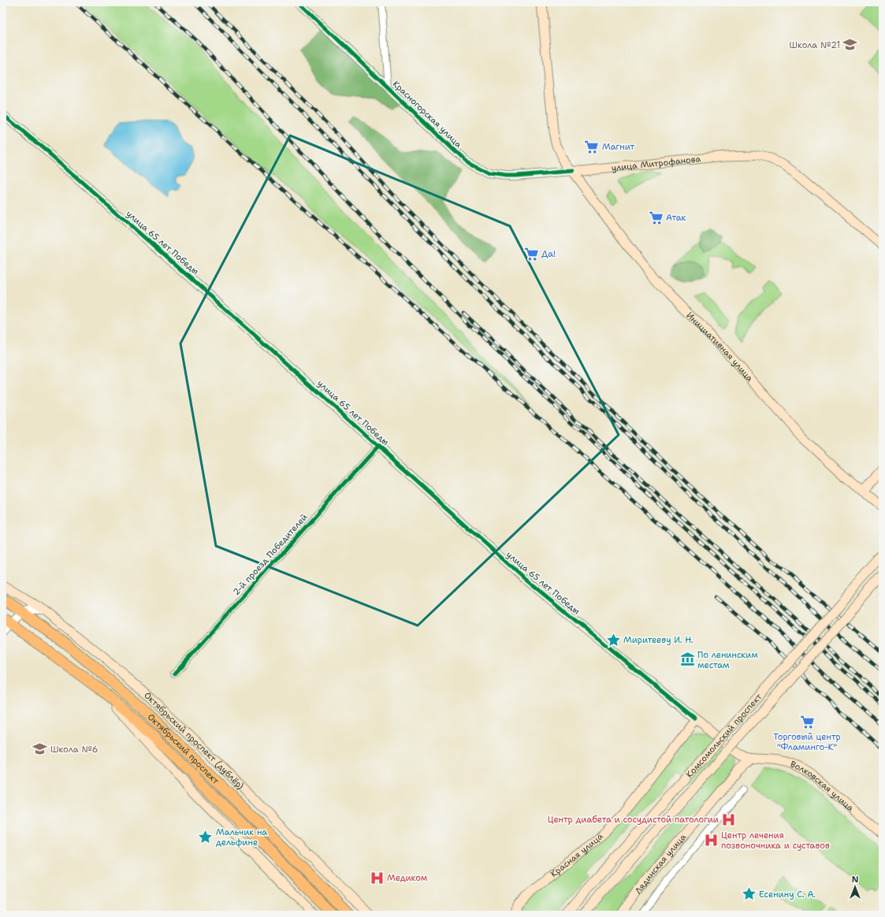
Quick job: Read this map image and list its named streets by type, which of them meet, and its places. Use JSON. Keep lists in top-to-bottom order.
{
  "streets": {
    "main road": [
      "улица Митрофанова",
      "Инициативная улица",
      "Комсомольский проспект",
      "Октябрьский проспект (дублёр)",
      "Октябрьский проспект",
      "Волковская улица",
      "Красная улица",
      "Лядинская улица"
    ],
    "street": ["Красногорская улица", "улица 65 лет Победы", "2-й проезд Победителей"]
  },
  "crossings": [
    ["Красногорская улица", "улица Митрофанова"],
    ["Красногорская улица", "Инициативная улица"],
    ["улица Митрофанова", "Инициативная улица"],
    ["улица 65 лет Победы", "2-й проезд Победителей"],
    ["улица 65 лет Победы", "Волковская улица"],
    ["улица 65 лет Победы", "Красная улица"],
    ["Волковская улица", "Красная улица"],
    ["Волковская улица", "Лядинская улица"]
  ],
  "places": {
    "school or university": ["Школа №21", "Школа №6"],
    "supermarket": [
      "Магнит",
      "Атак",
      "Да!",
      "Торговый центр \"Фламинго-К\""
    ],
    "place": ["Миритееву И. Н.", "Мальчик на дельфине", "Есенину С. А."],
    "museum": ["По ленинским местам"],
    "hospital": ["Центр диабета и сосудистой патологии", "Центр лечения позвоночника и суставов", "Медиком"]
  },
  "north": "top"
}
